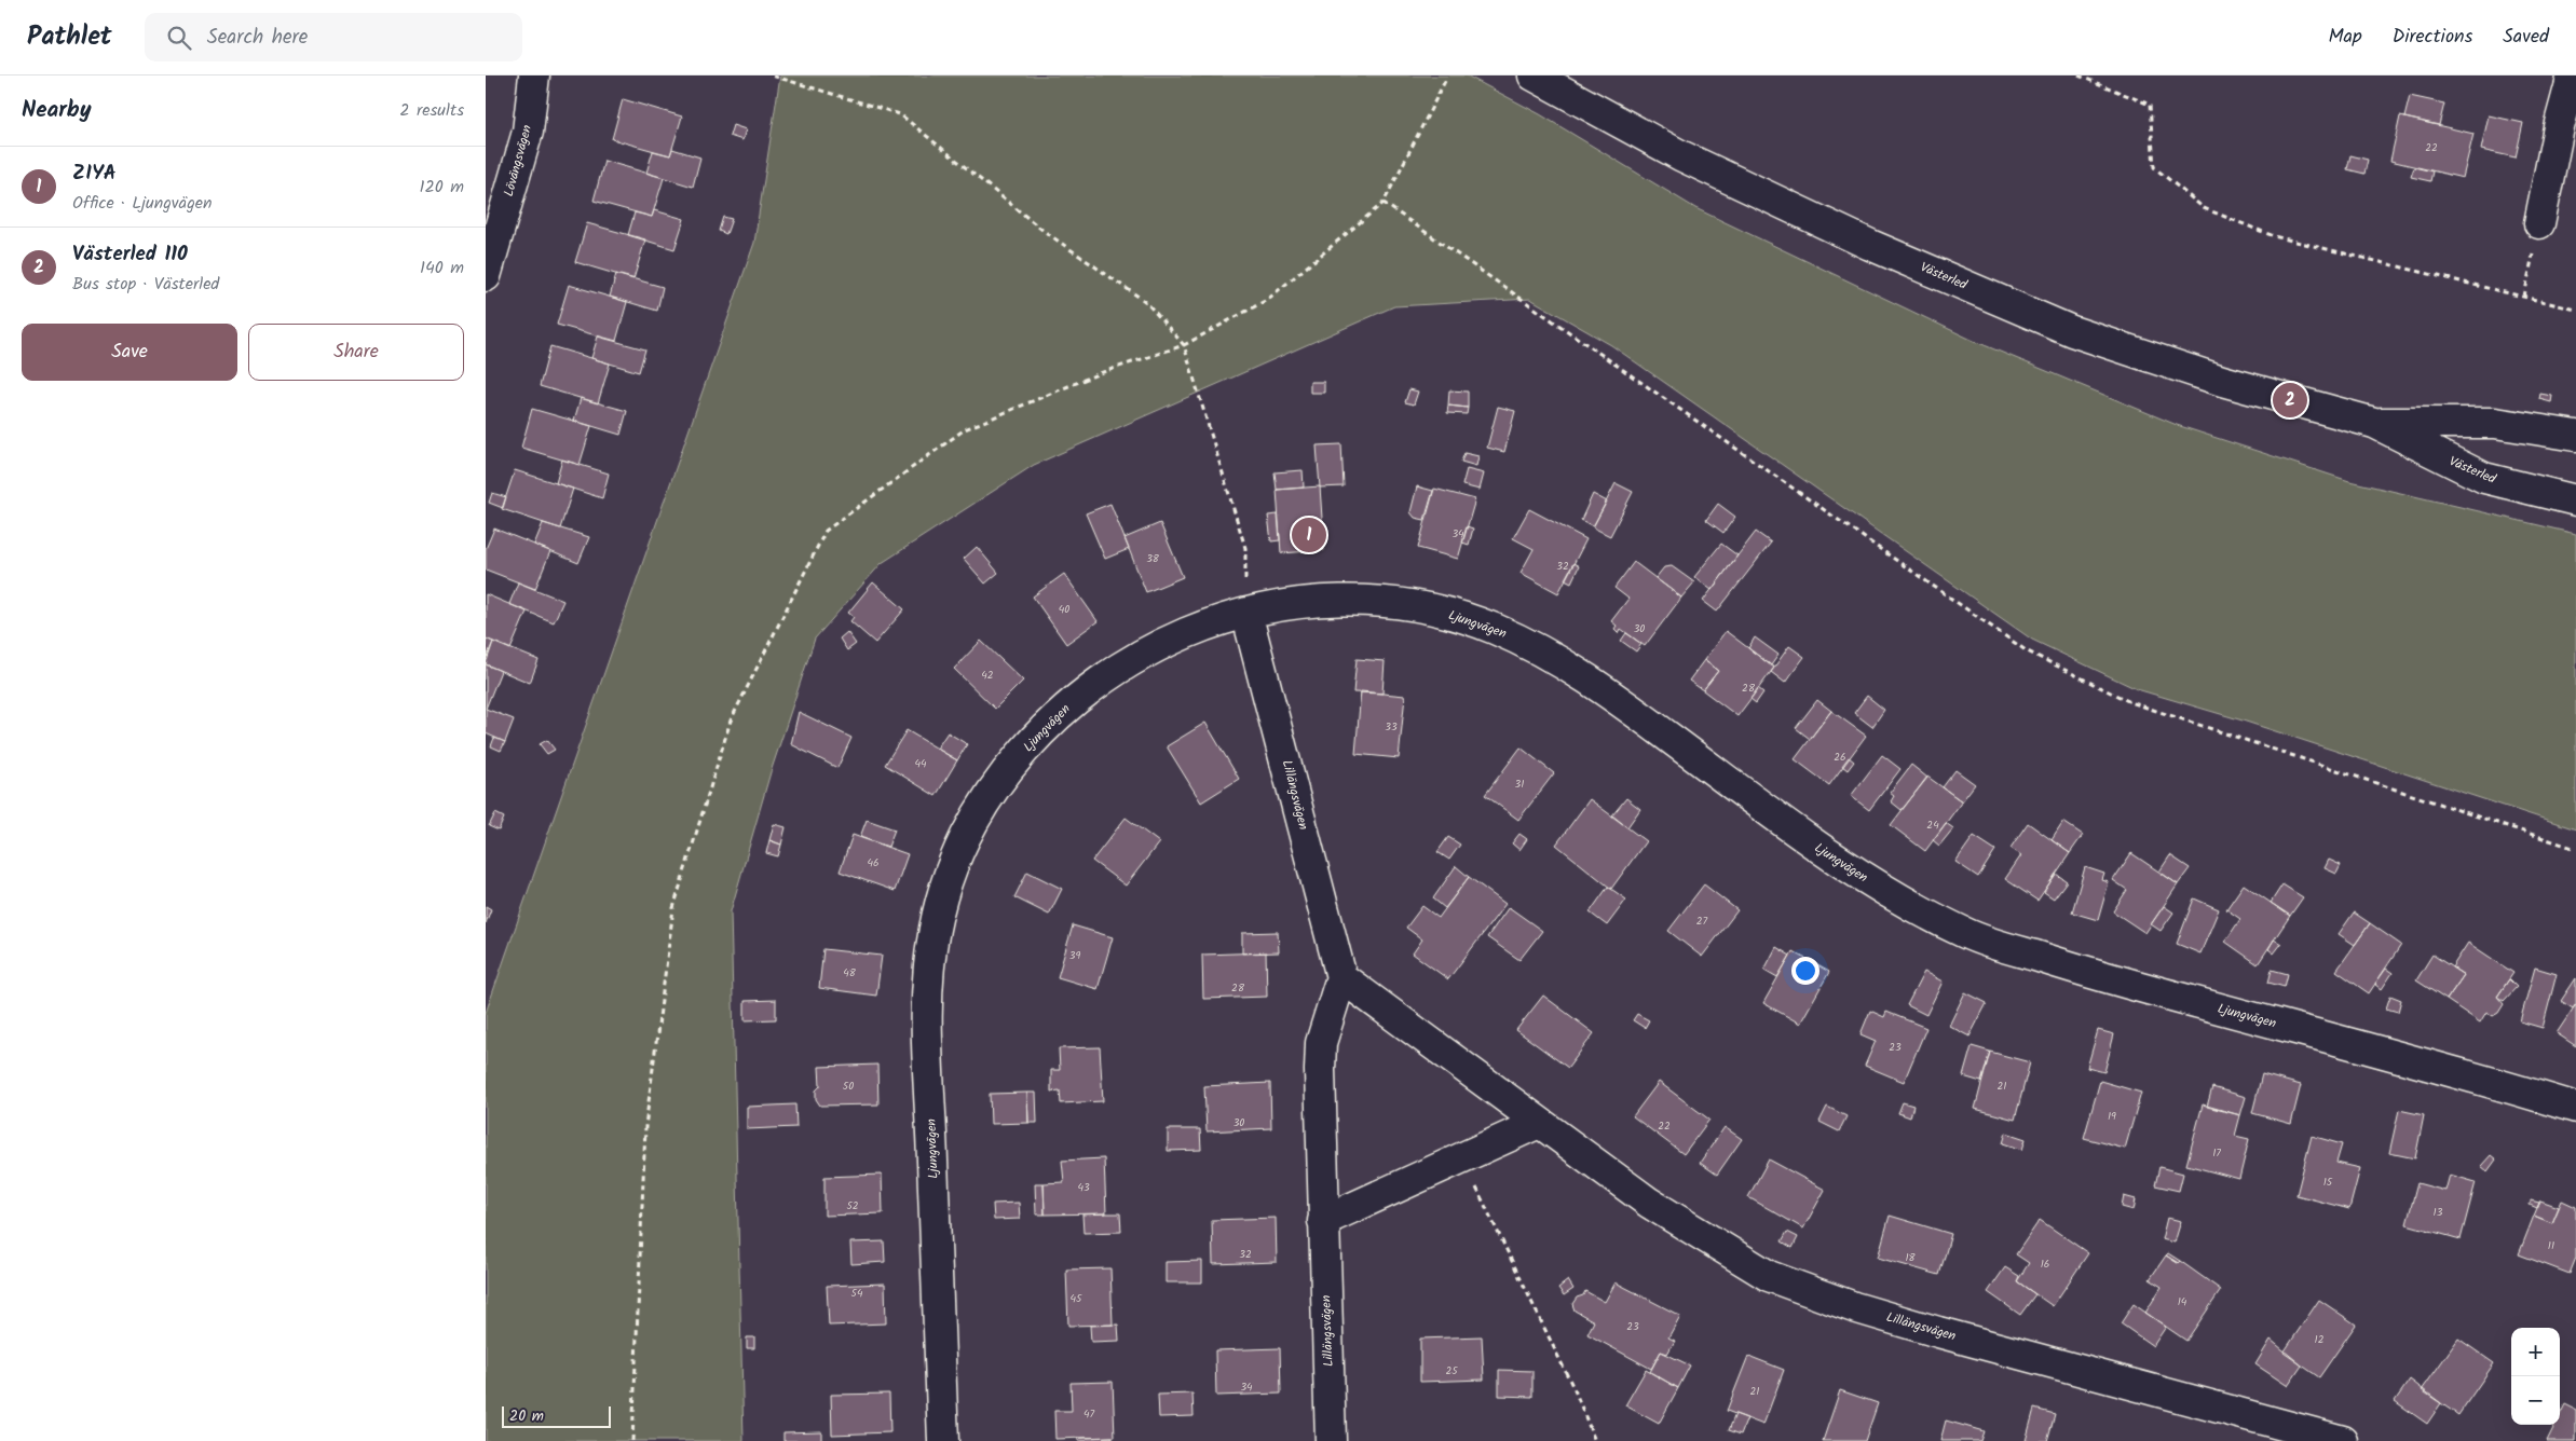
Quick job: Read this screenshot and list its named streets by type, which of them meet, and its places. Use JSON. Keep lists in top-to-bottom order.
{
  "streets": {
    "street": [
      "Lövängsvägen",
      "Västerled",
      "Ljungvägen",
      "Lillängsvägen"
    ]
  },
  "crossings": [
    ["Ljungvägen", "Lillängsvägen"]
  ],
  "house_numbers": [
    "22",
    "34",
    "38",
    "32",
    "40",
    "30",
    "42",
    "28",
    "33",
    "26",
    "44",
    "31",
    "24",
    "46",
    "27",
    "39",
    "48",
    "28",
    "23",
    "50",
    "21",
    "19",
    "30",
    "22",
    "17",
    "15",
    "43",
    "52",
    "13",
    "11",
    "32",
    "18",
    "16",
    "54",
    "45",
    "14",
    "23",
    "12",
    "25",
    "34",
    "21",
    "47"
  ],
  "scale_bar": "20 m",
  "page": {
    "header": "Pathlet",
    "search": "Search here",
    "nav": ["Map", "Directions", "Saved"],
    "heading": ["Nearby", "2 results"],
    "list": [
      {
        "mark": "1",
        "name": "ZIYA",
        "note": "Office · Ljungvägen",
        "value": "120 m"
      },
      {
        "mark": "2",
        "name": "Västerled 110",
        "note": "Bus stop · Västerled",
        "value": "140 m"
      }
    ],
    "buttons": ["Save", "Share"],
    "pins": ["2", "1"],
    "map_buttons": ["+", "−"],
    "scale": "20 m"
  }
}
